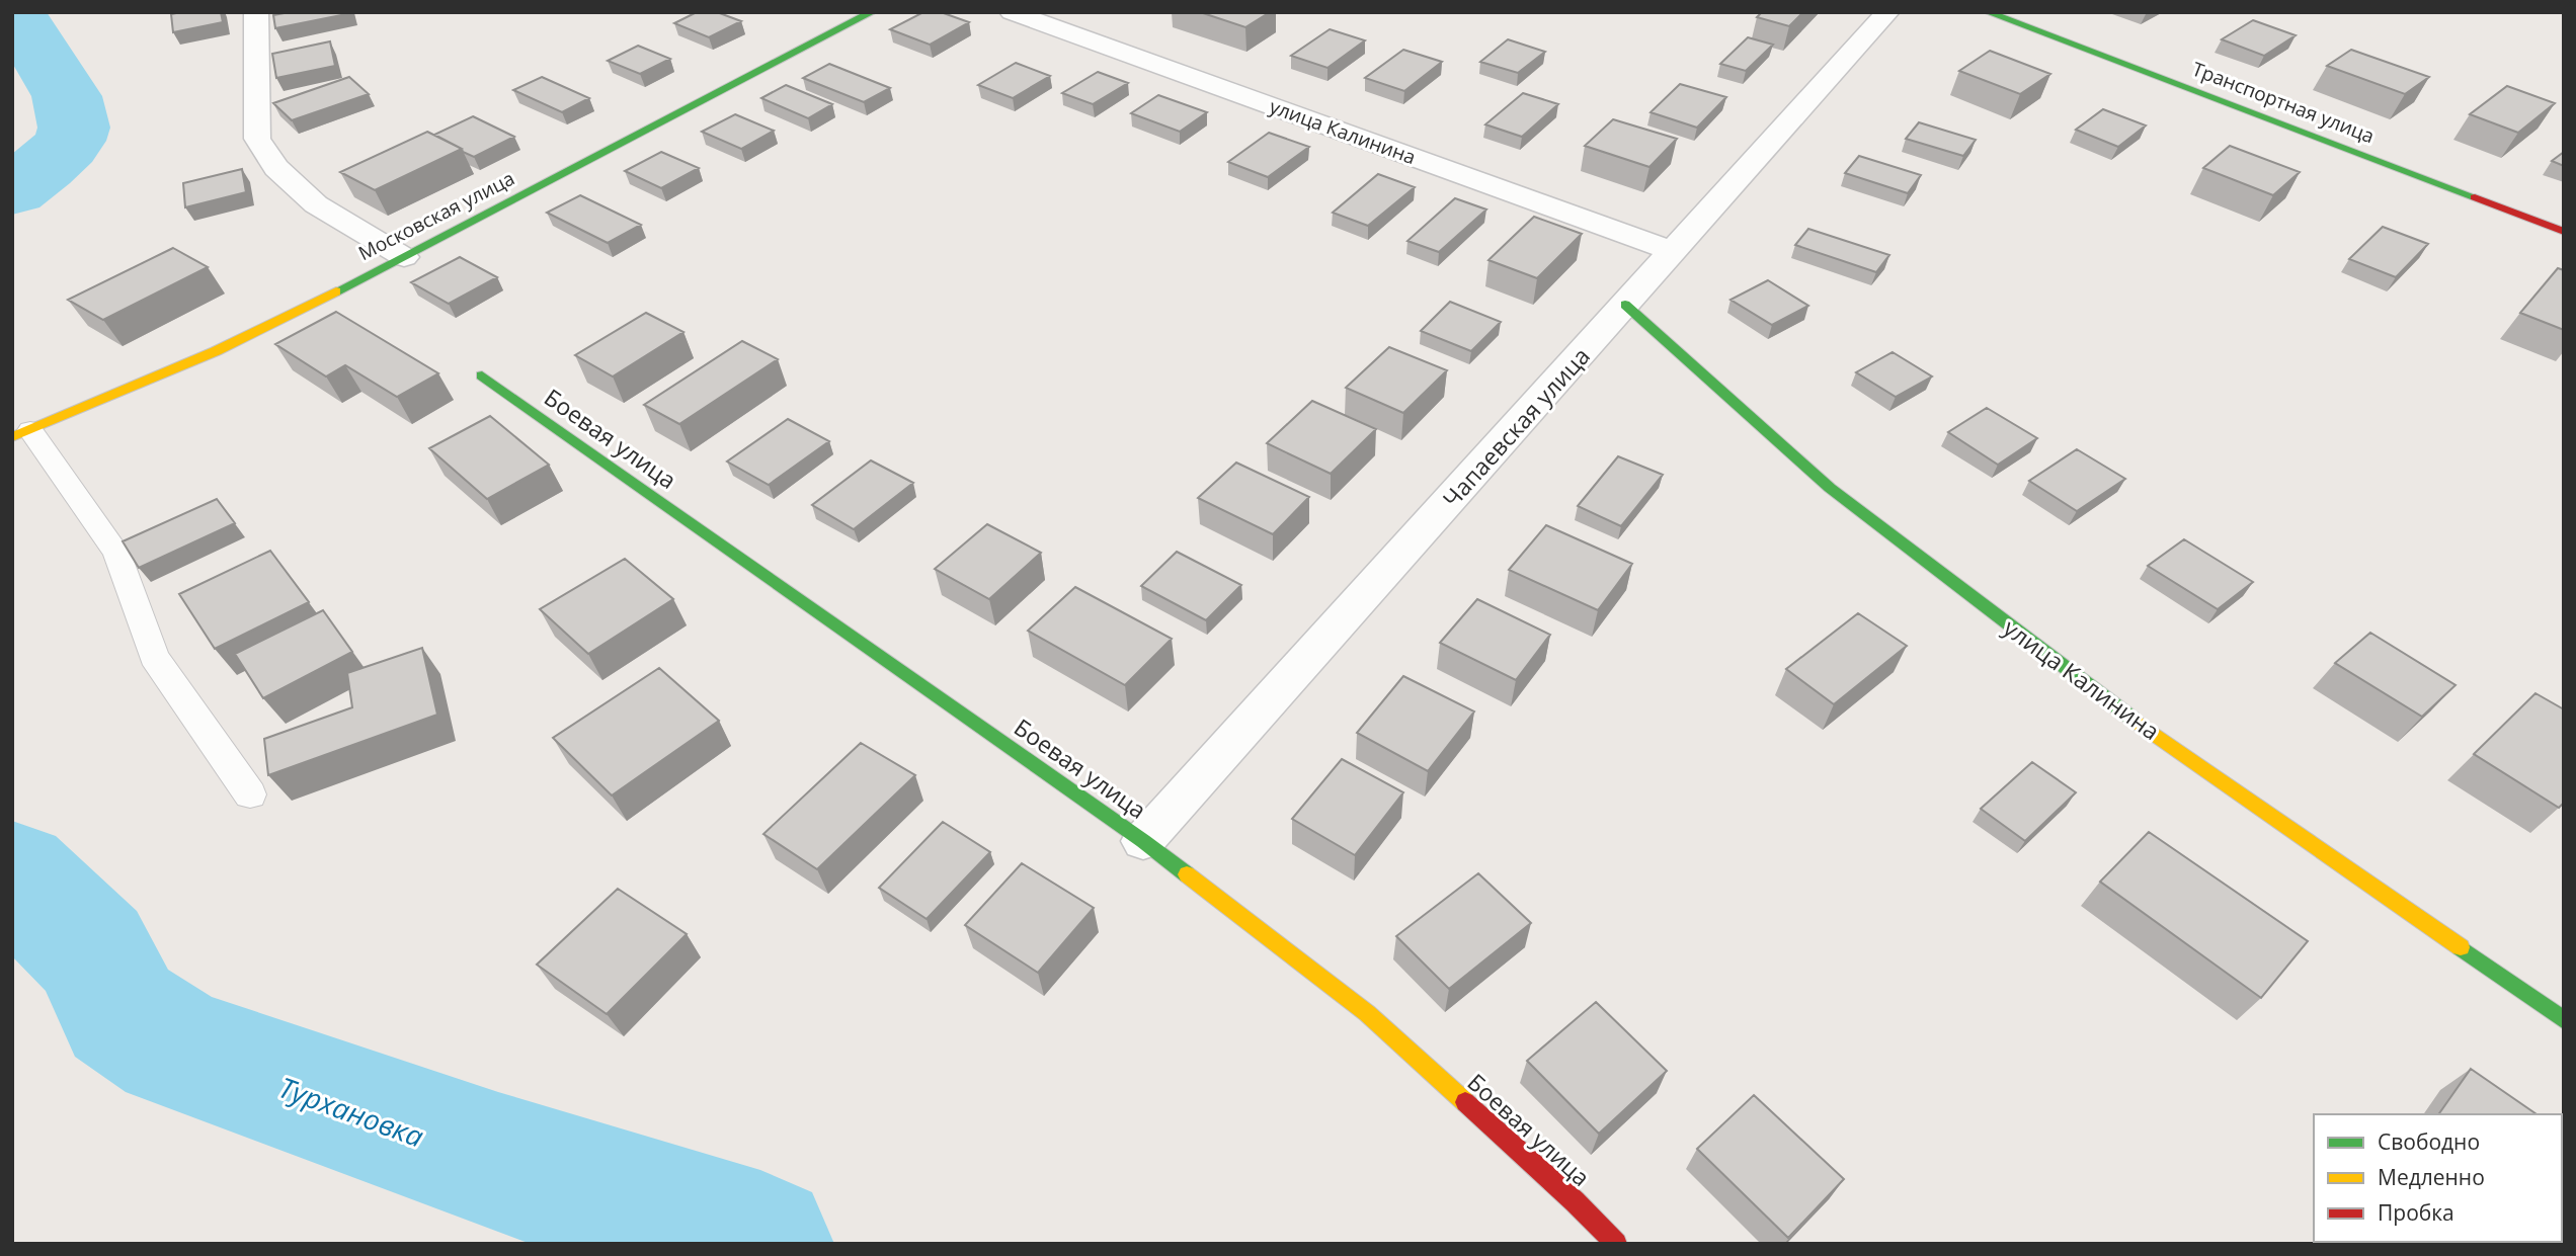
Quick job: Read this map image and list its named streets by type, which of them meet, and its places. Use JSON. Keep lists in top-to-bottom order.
{
  "streets": {
    "street": [
      "Транспортная улица",
      "улица Калинина",
      "Московская улица",
      "Чапаевская улица",
      "Боевая улица"
    ]
  },
  "crossings": [
    ["улица Калинина", "Чапаевская улица"],
    ["Чапаевская улица", "Боевая улица"]
  ],
  "water": ["Турхановка"],
  "legend": ["Свободно", "Медленно", "Пробка"]
}
